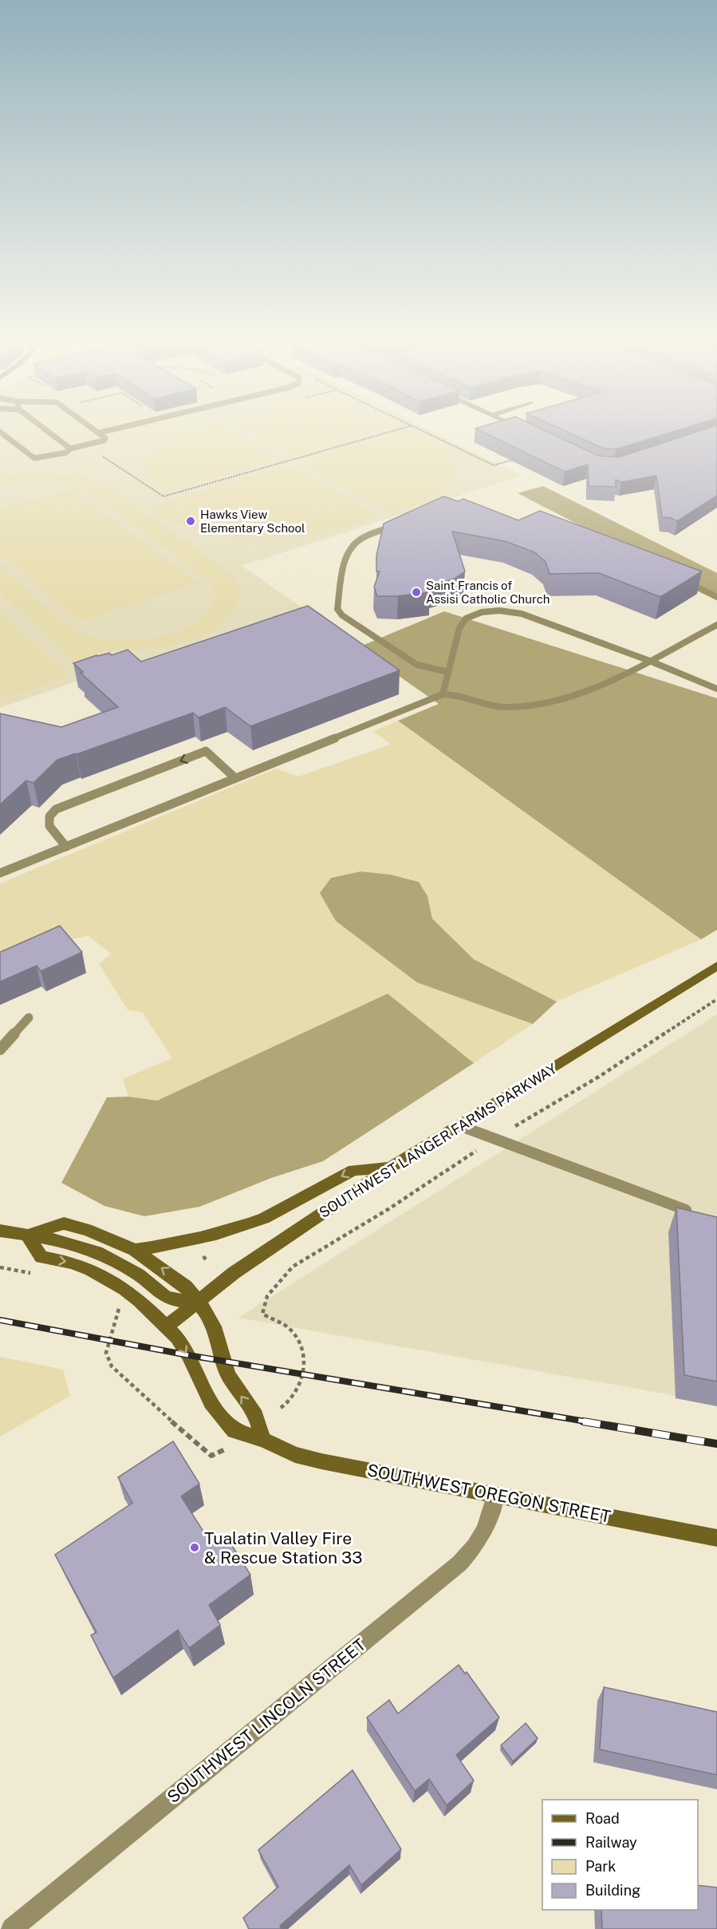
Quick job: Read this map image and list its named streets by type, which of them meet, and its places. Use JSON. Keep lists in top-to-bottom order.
{
  "streets": {
    "main road": ["SOUTHWEST LANGER FARMS PARKWAY", "SOUTHWEST OREGON STREET"],
    "street": ["SOUTHWEST LINCOLN STREET"]
  },
  "crossings": [
    ["SOUTHWEST LANGER FARMS PARKWAY", "SOUTHWEST OREGON STREET"],
    ["SOUTHWEST OREGON STREET", "SOUTHWEST LINCOLN STREET"]
  ],
  "places": ["Hawks View Elementary School", "Saint Francis of Assisi Catholic Church", "Tualatin Valley Fire & Rescue Station 33"],
  "legend": [
    "Road",
    "Railway",
    "Park",
    "Building"
  ]
}
